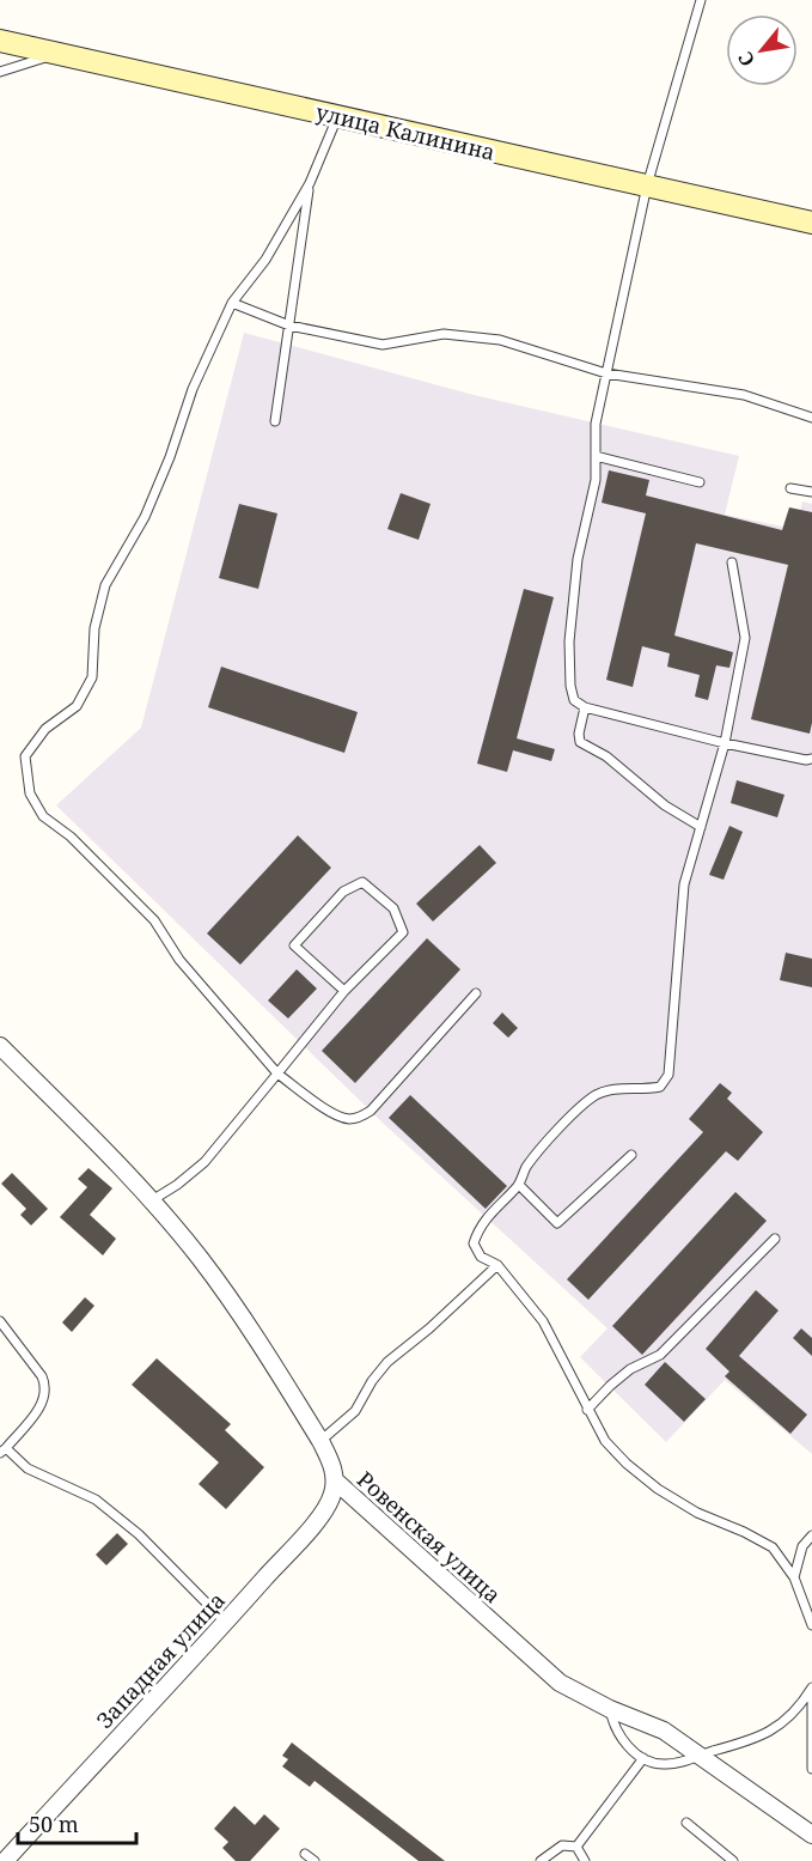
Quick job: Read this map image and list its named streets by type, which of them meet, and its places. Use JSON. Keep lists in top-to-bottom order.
{
  "streets": {
    "main road": ["улица Калинина"],
    "street": ["Ровенская улица", "Западная улица"]
  },
  "crossings": [
    ["Ровенская улица", "Западная улица"]
  ],
  "scale_bar": "50 m",
  "north": "bottom left"
}
